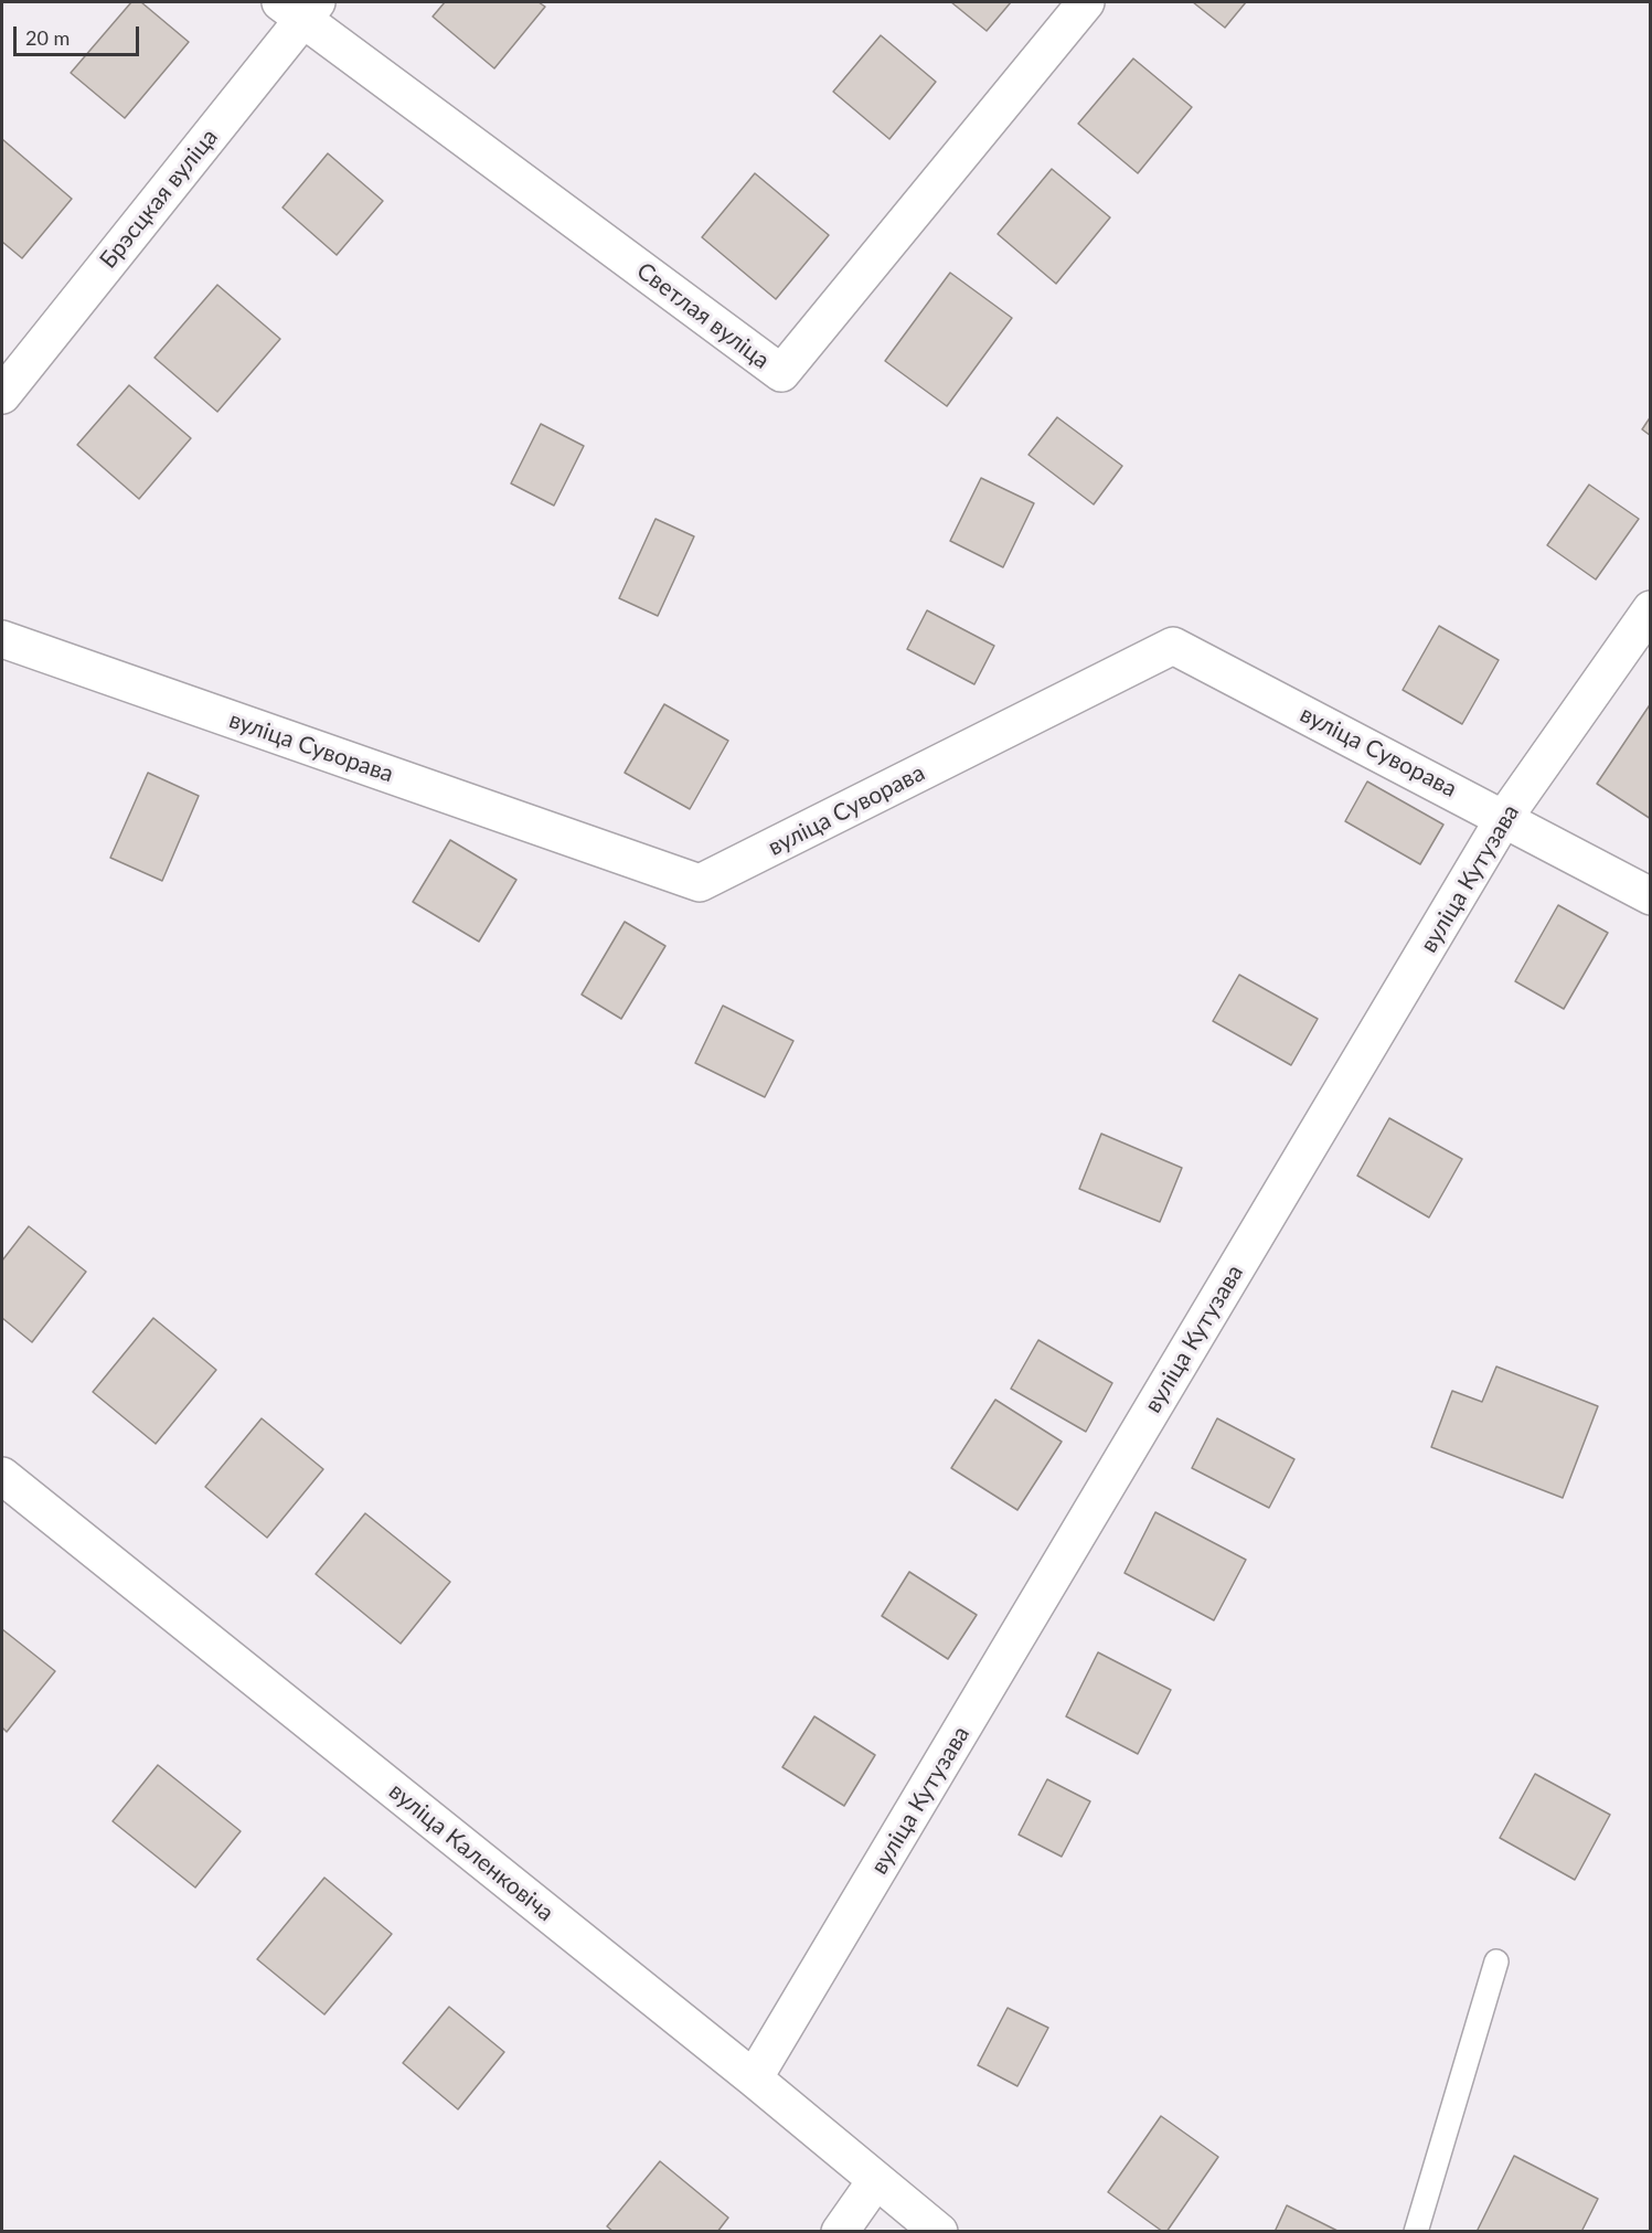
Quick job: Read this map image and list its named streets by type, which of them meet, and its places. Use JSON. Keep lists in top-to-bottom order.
{
  "streets": {
    "street": [
      "Брэсцкая вуліца",
      "Светлая вуліца",
      "вуліца Суворава",
      "вуліца Кутузава",
      "вуліца Каленковіча"
    ]
  },
  "crossings": [
    ["Брэсцкая вуліца", "Светлая вуліца"],
    ["вуліца Суворава", "вуліца Кутузава"],
    ["вуліца Кутузава", "вуліца Каленковіча"]
  ],
  "scale_bar": "20 m"
}
